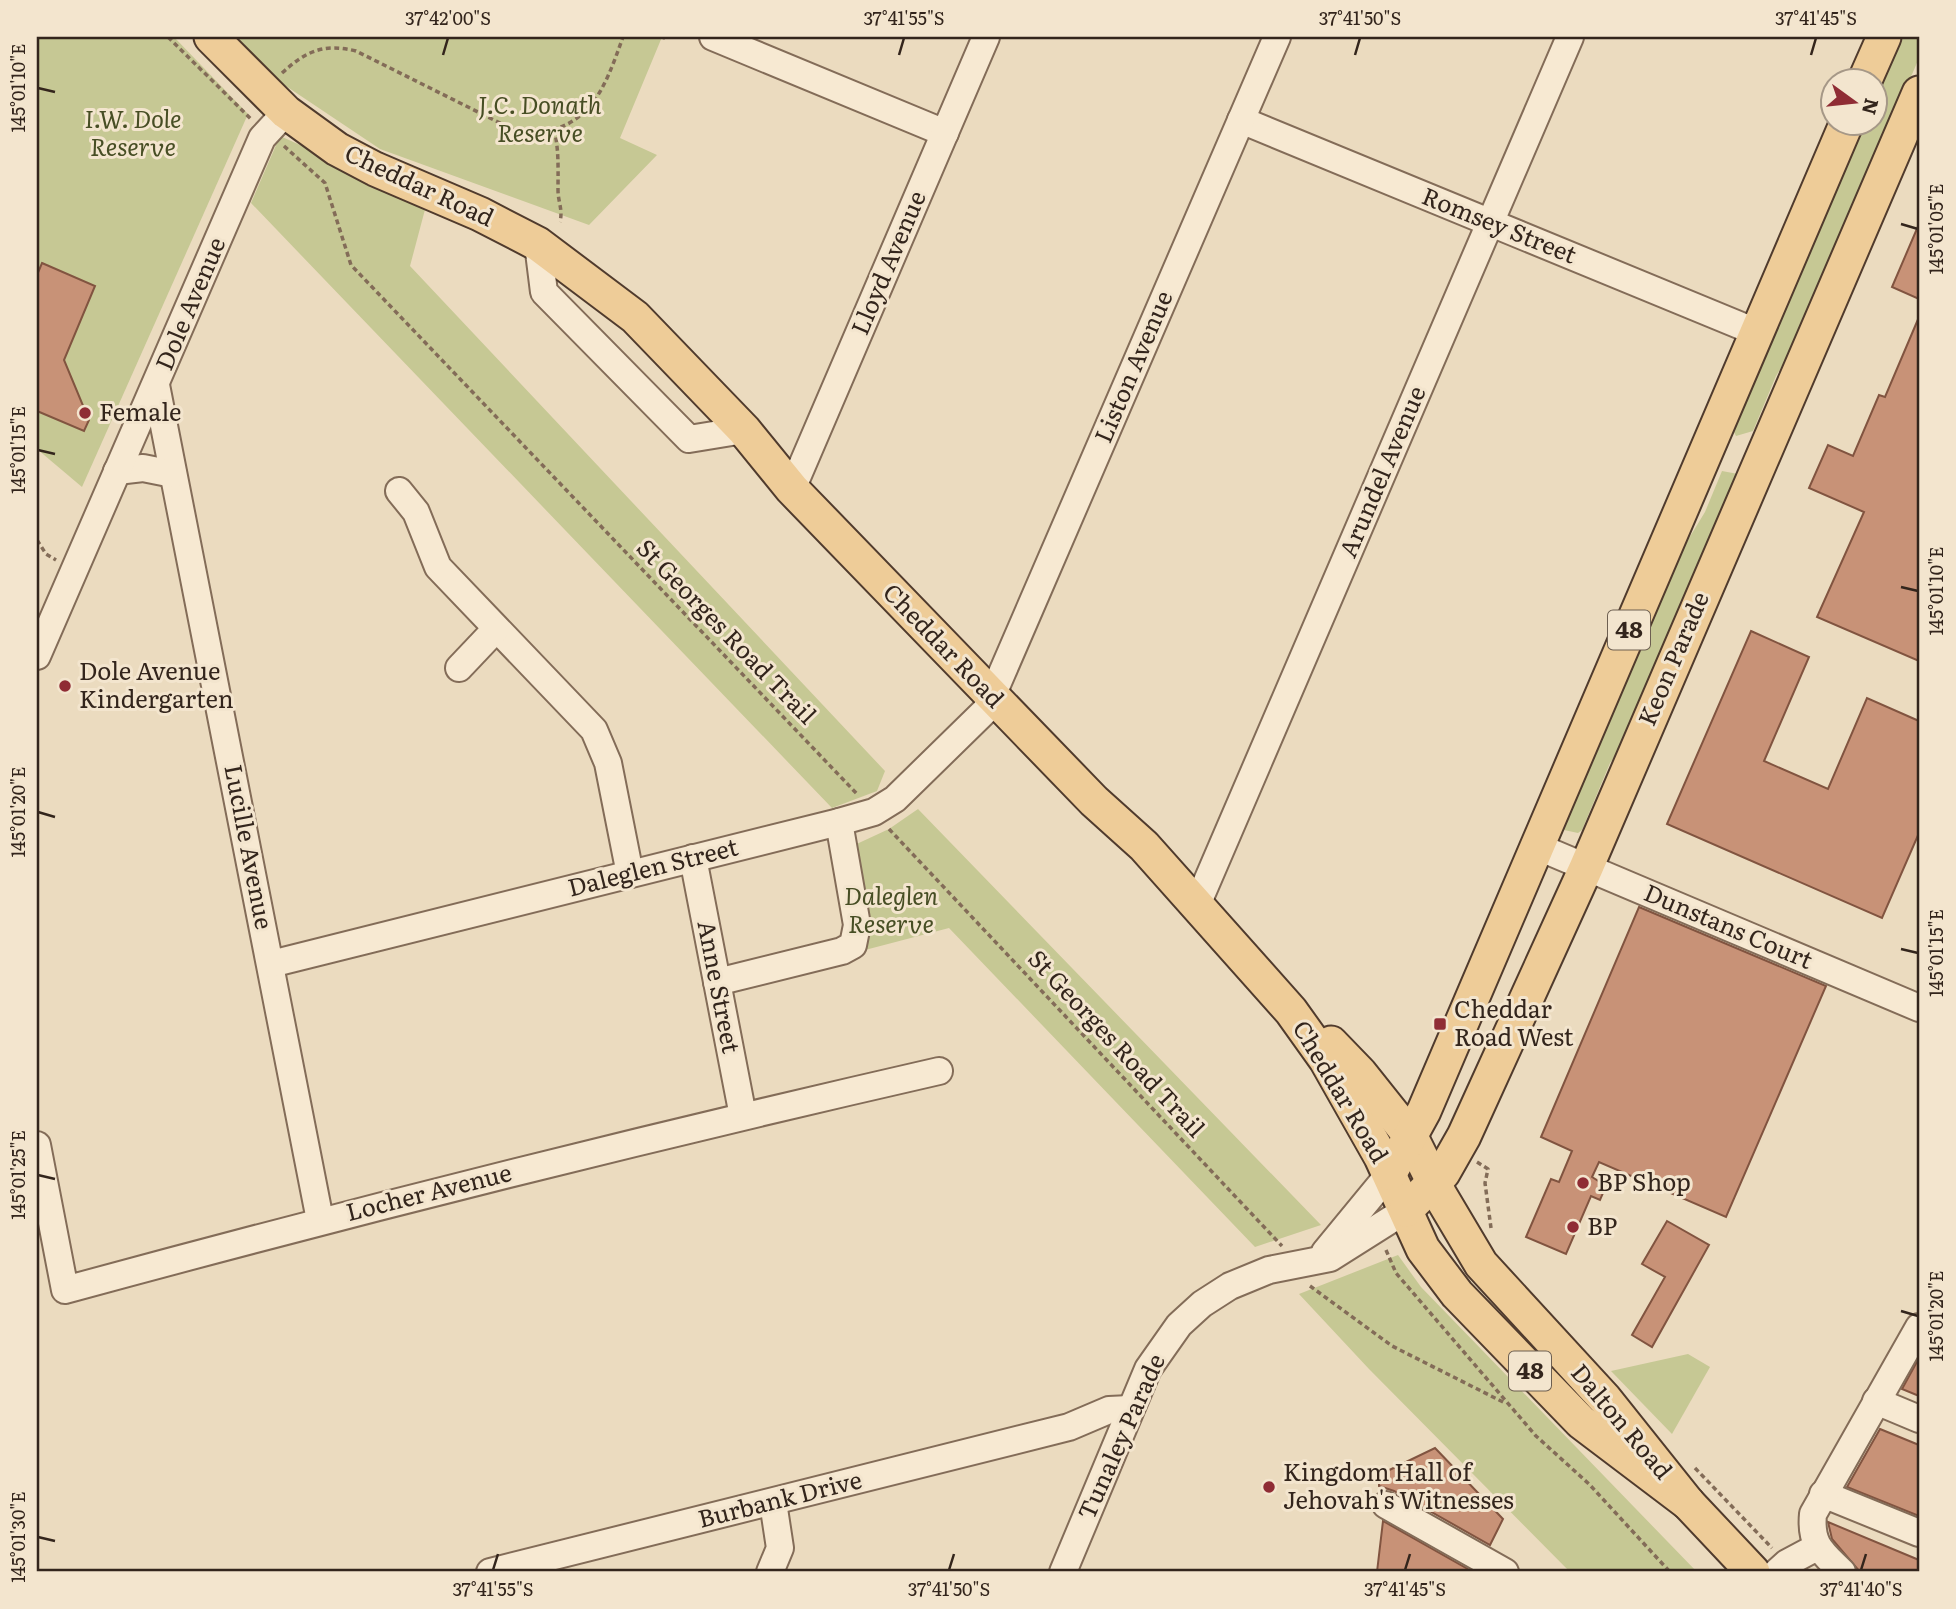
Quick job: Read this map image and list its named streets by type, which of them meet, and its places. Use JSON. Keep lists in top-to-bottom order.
{
  "streets": {
    "main road": [
      "Cheddar Road",
      "48",
      "Keon Parade",
      "Dalton Road"
    ],
    "street": [
      "Romsey Street",
      "Lloyd Avenue",
      "Dole Avenue",
      "Liston Avenue",
      "Arundel Avenue",
      "Lucille Avenue",
      "Daleglen Street",
      "Dunstans Court",
      "Anne Street",
      "Locher Avenue",
      "Tunaley Parade",
      "Burbank Drive"
    ],
    "path": ["St Georges Road Trail"]
  },
  "crossings": [
    ["Cheddar Road", "Lloyd Avenue"],
    ["Cheddar Road", "Dole Avenue"],
    ["Cheddar Road", "Liston Avenue"],
    ["Cheddar Road", "Arundel Avenue"],
    ["Cheddar Road", "48"],
    ["Cheddar Road", "St Georges Road Trail"],
    ["Cheddar Road", "Daleglen Street"],
    ["Cheddar Road", "Dalton Road"],
    ["Cheddar Road", "Tunaley Parade"],
    ["Romsey Street", "Liston Avenue"],
    ["Romsey Street", "Arundel Avenue"],
    ["Romsey Street", "48"],
    ["Dole Avenue", "St Georges Road Trail"],
    ["Dole Avenue", "Lucille Avenue"],
    ["Liston Avenue", "Daleglen Street"],
    ["48", "Dunstans Court"],
    ["48", "Dalton Road"],
    ["48", "Tunaley Parade"],
    ["St Georges Road Trail", "Daleglen Street"],
    ["Keon Parade", "Dunstans Court"],
    ["Keon Parade", "Dalton Road"],
    ["Keon Parade", "Tunaley Parade"],
    ["Lucille Avenue", "Daleglen Street"],
    ["Lucille Avenue", "Locher Avenue"],
    ["Daleglen Street", "Anne Street"],
    ["Anne Street", "Locher Avenue"],
    ["Dalton Road", "Tunaley Parade"],
    ["Tunaley Parade", "Burbank Drive"]
  ],
  "parks": ["J.C. Donath Reserve", "I.W. Dole Reserve", "Daleglen Reserve"],
  "places": {
    "other": [
      "Female",
      "Dole Avenue Kindergarten",
      "BP Shop",
      "BP",
      "Kingdom Hall of Jehovah's Witnesses"
    ],
    "transit": ["Cheddar Road West"]
  },
  "north": "right",
  "coordinates": [
    "37°42'00\"S",
    "37°41'55\"S",
    "37°41'50\"S",
    "37°41'45\"S",
    "145°01'10\"E",
    "145°01'05\"E",
    "145°01'15\"E",
    "145°01'20\"E",
    "145°01'25\"E",
    "145°01'30\"E",
    "37°41'40\"S"
  ]
}
